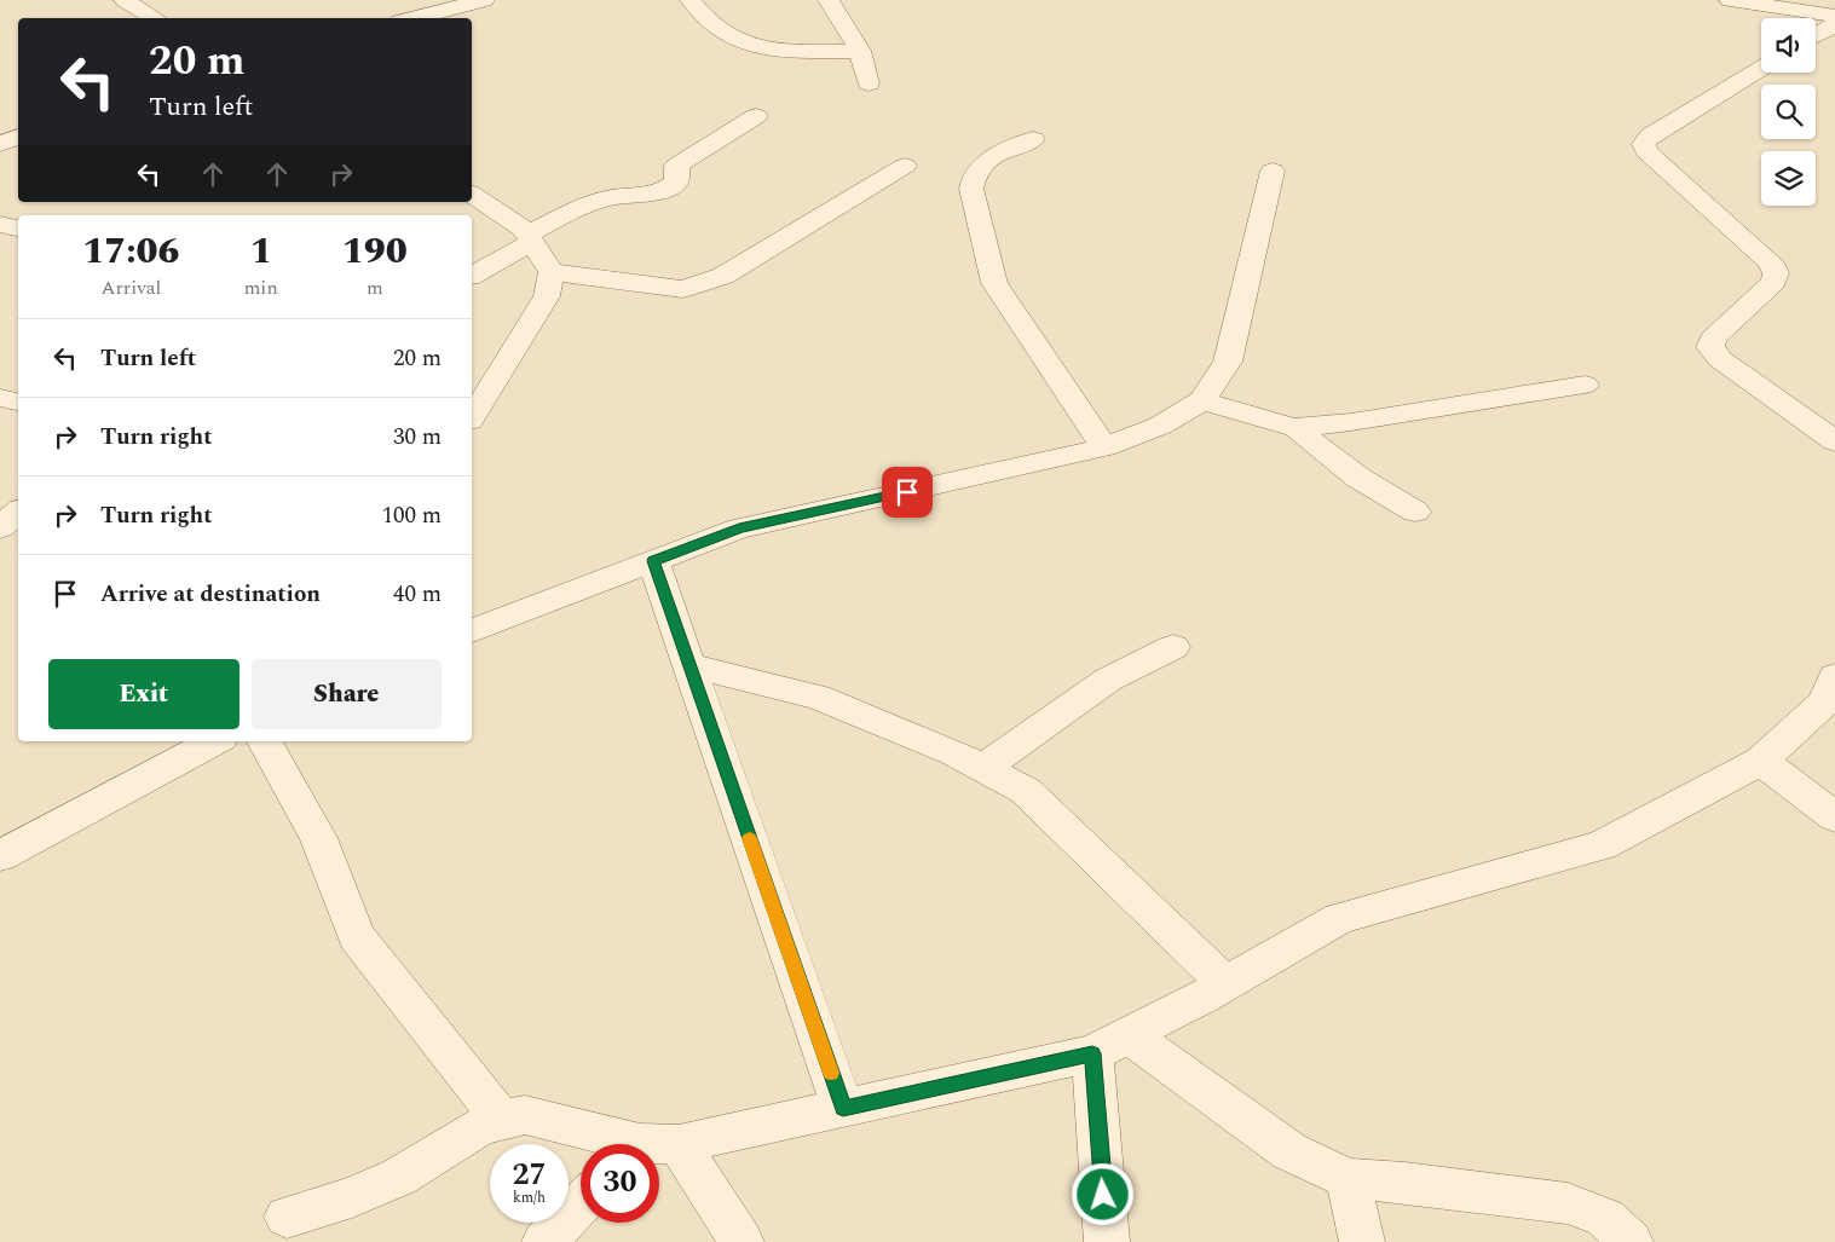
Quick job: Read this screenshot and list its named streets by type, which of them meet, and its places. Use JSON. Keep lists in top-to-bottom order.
{
  "page": {
    "turn": ["20 m", "Turn left"],
    "eta": [
      "17:06",
      "Arrival",
      "1",
      "min",
      "190",
      "m"
    ],
    "list": [
      {
        "name": "Turn left",
        "value": "20 m"
      },
      {
        "name": "Turn right",
        "value": "30 m"
      },
      {
        "name": "Turn right",
        "value": "100 m"
      },
      {
        "name": "Arrive at destination",
        "value": "40 m"
      }
    ],
    "buttons": ["Exit", "Share"],
    "speed": "27 km/h",
    "limit": "30"
  }
}
